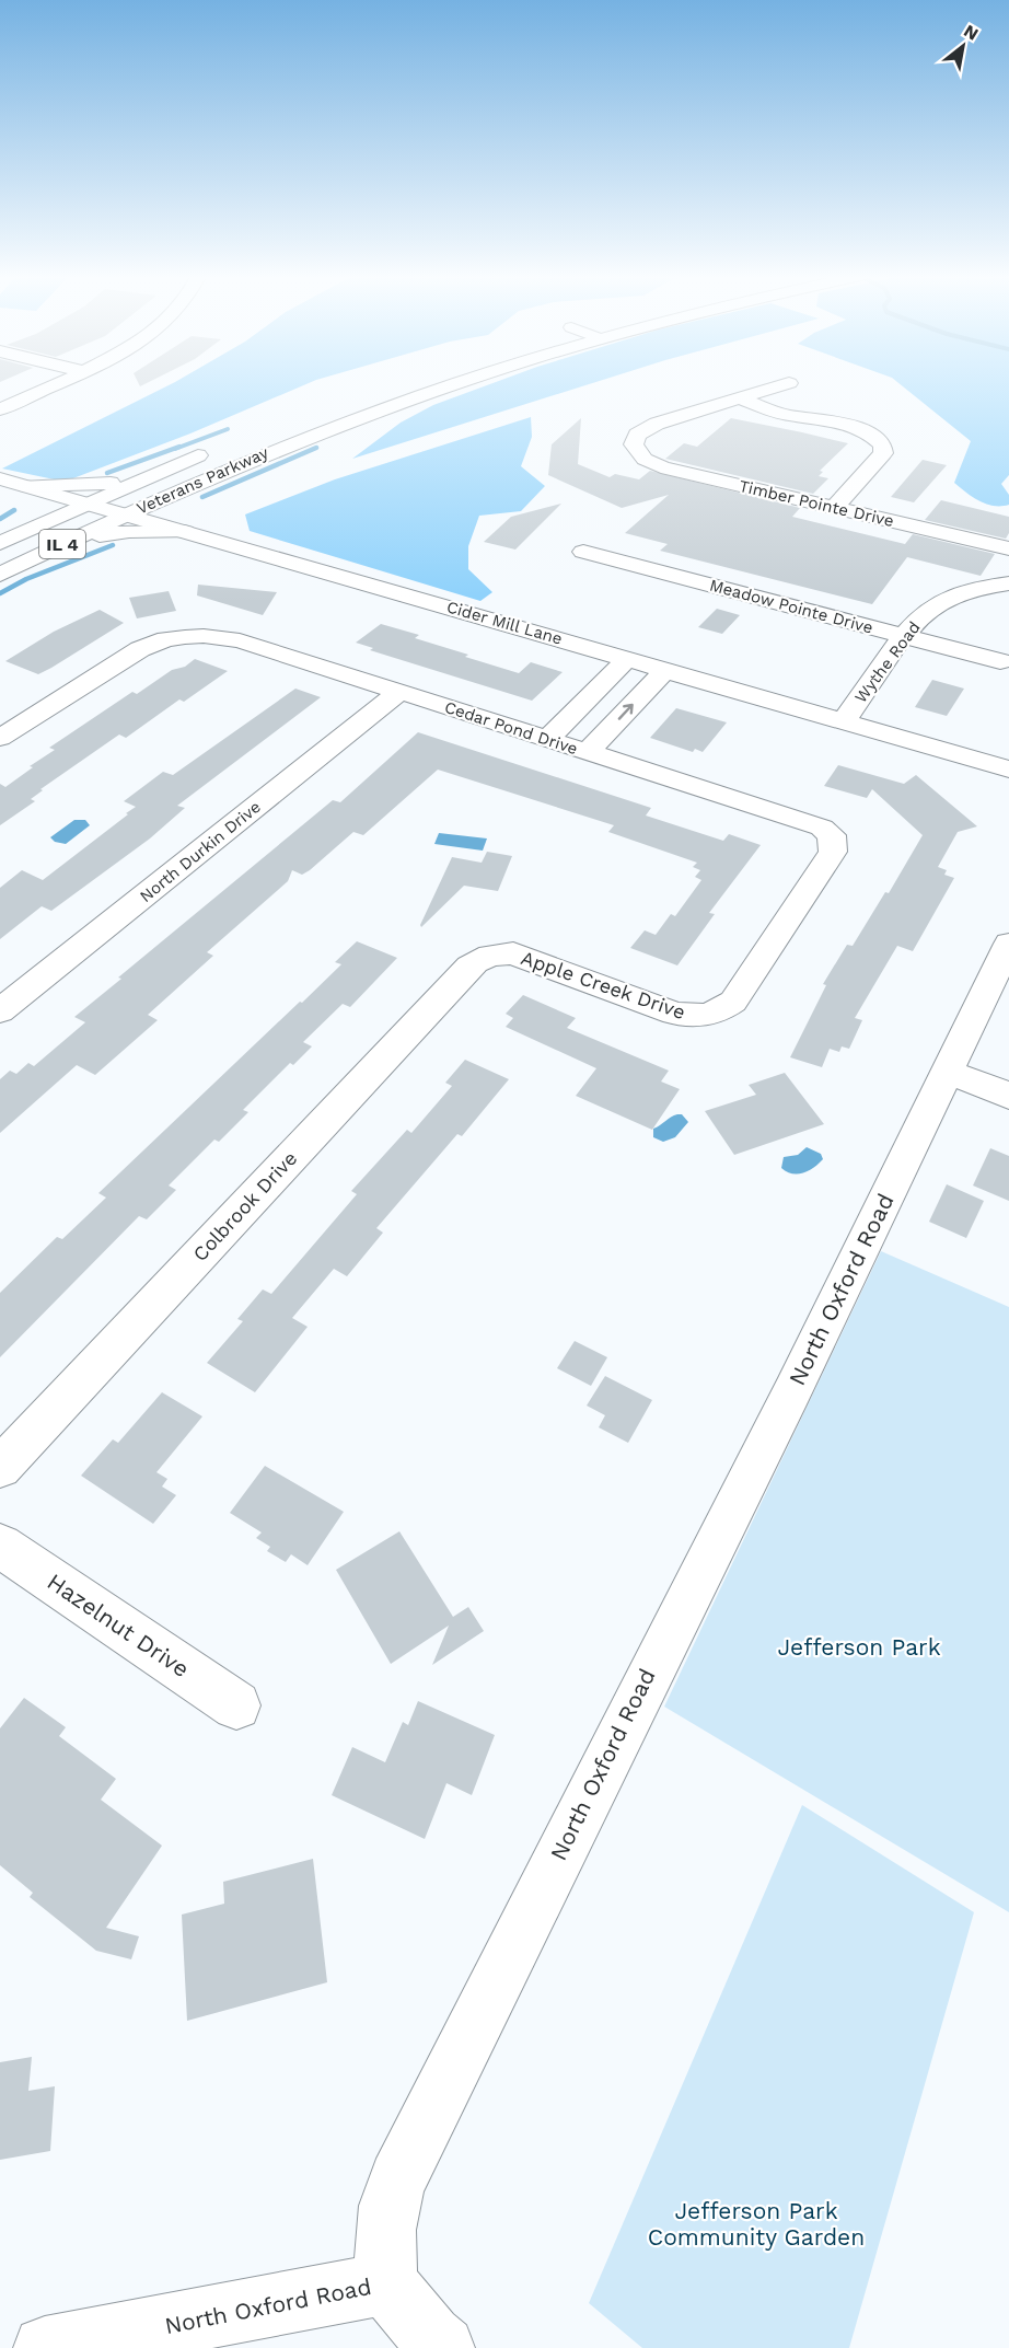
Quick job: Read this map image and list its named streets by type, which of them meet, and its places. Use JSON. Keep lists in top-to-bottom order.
{
  "streets": {
    "main road": [
      "Veterans Parkway",
      "Timber Pointe Drive",
      "IL 4",
      "Meadow Pointe Drive",
      "Cider Mill Lane",
      "Wythe Road",
      "Cedar Pond Drive",
      "North Durkin Drive",
      "Apple Creek Drive",
      "Colbrook Drive",
      "North Oxford Road",
      "Hazelnut Drive"
    ]
  },
  "crossings": [
    ["Veterans Parkway", "Cider Mill Lane"],
    ["Meadow Pointe Drive", "Wythe Road"],
    ["Cider Mill Lane", "Wythe Road"],
    ["Cedar Pond Drive", "North Durkin Drive"],
    ["Cedar Pond Drive", "Apple Creek Drive"],
    ["Apple Creek Drive", "Colbrook Drive"]
  ],
  "parks": ["Jefferson Park", "Jefferson Park Community Garden"],
  "north": "top right"
}
